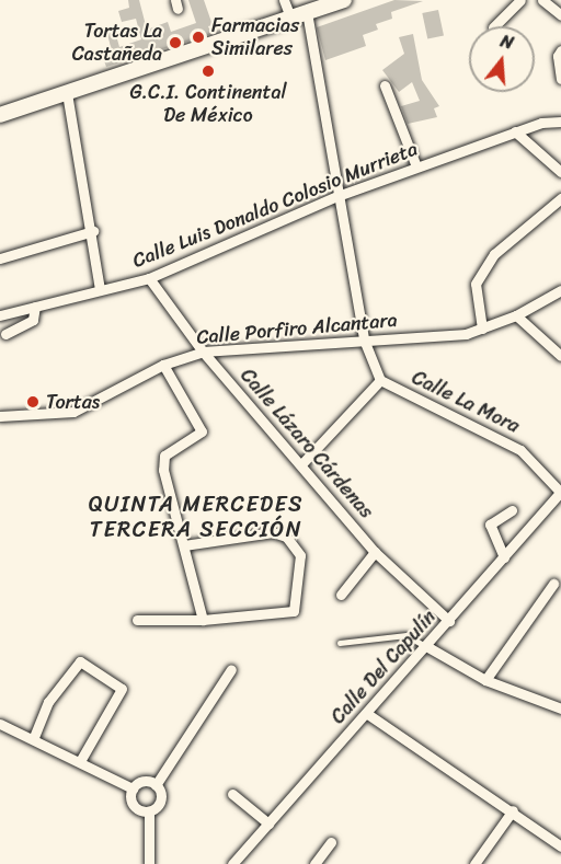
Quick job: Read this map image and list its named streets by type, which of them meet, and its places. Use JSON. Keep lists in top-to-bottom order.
{
  "streets": {
    "street": [
      "Calle Luis Donaldo Colosio Murrieta",
      "Calle Porfiro Alcantara",
      "Calle La Mora",
      "Calle Lázaro Cárdenas",
      "Calle Del Capulín"
    ]
  },
  "crossings": [
    ["Calle Luis Donaldo Colosio Murrieta", "Calle La Mora"],
    ["Calle Luis Donaldo Colosio Murrieta", "Calle Lázaro Cárdenas"],
    ["Calle Porfiro Alcantara", "Calle La Mora"],
    ["Calle Porfiro Alcantara", "Calle Lázaro Cárdenas"],
    ["Calle La Mora", "Calle Del Capulín"],
    ["Calle Lázaro Cárdenas", "Calle Del Capulín"]
  ],
  "districts": ["QUINTA MERCEDES TERCERA SECCIÓN"],
  "places": [
    "Farmacias Similares",
    "Tortas La Castañeda",
    "G.C.I. Continental De México",
    "Tortas"
  ],
  "north": "top"
}
